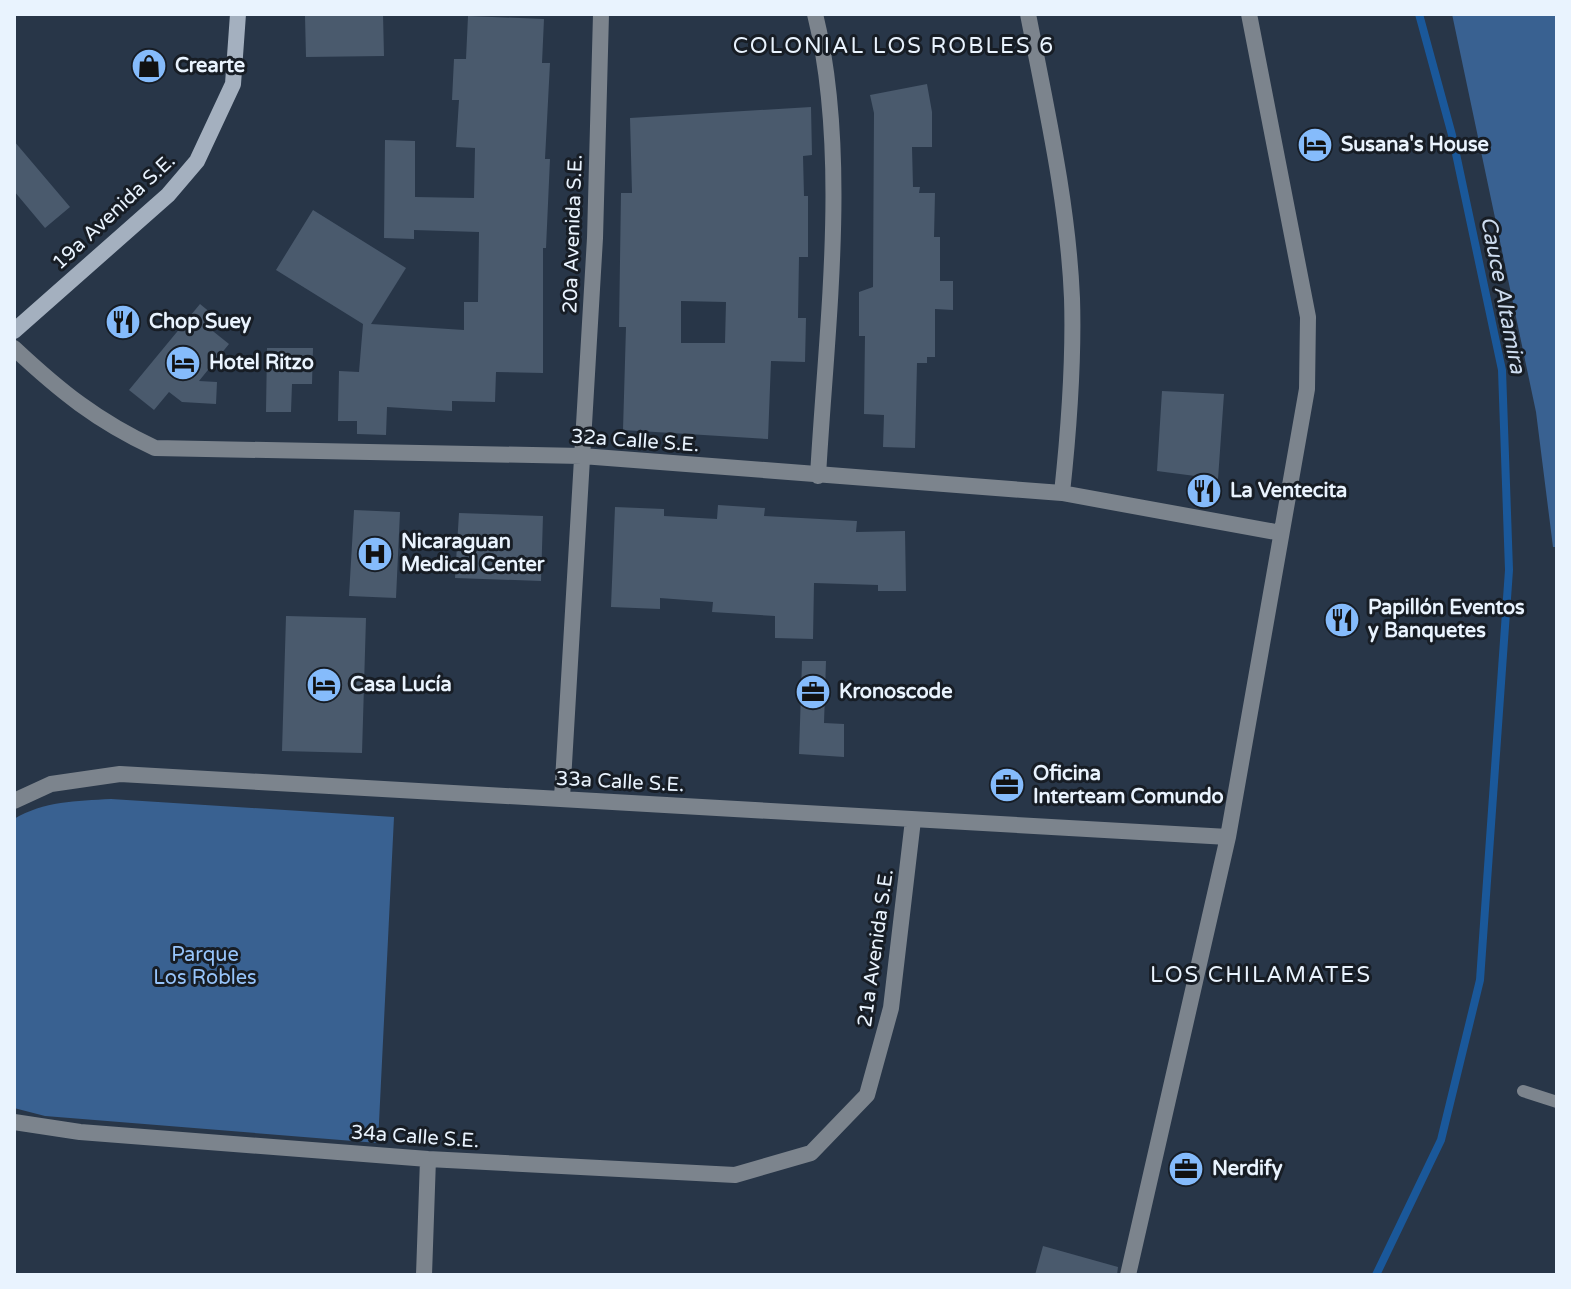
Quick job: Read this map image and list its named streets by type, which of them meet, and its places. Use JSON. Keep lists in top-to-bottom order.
{
  "streets": {
    "street": [
      "19a Avenida S.E.",
      "20a Avenida S.E.",
      "32a Calle S.E.",
      "33a Calle S.E.",
      "21a Avenida S.E.",
      "34a Calle S.E."
    ]
  },
  "crossings": [
    ["20a Avenida S.E.", "32a Calle S.E."],
    ["20a Avenida S.E.", "33a Calle S.E."],
    ["33a Calle S.E.", "21a Avenida S.E."],
    ["21a Avenida S.E.", "34a Calle S.E."]
  ],
  "districts": ["COLONIAL LOS ROBLES 6", "LOS CHILAMATES"],
  "water": ["Cauce Altamira"],
  "parks": ["Parque Los Robles"],
  "places": {
    "shop": ["Crearte"],
    "hotel": ["Susana's House", "Hotel Ritzo", "Casa Lucía"],
    "restaurant": ["Chop Suey", "La Ventecita", "Papillón Eventos y Banquetes"],
    "hospital": ["Nicaraguan Medical Center"],
    "office": ["Kronoscode", "Oficina Interteam Comundo", "Nerdify"]
  }
}
